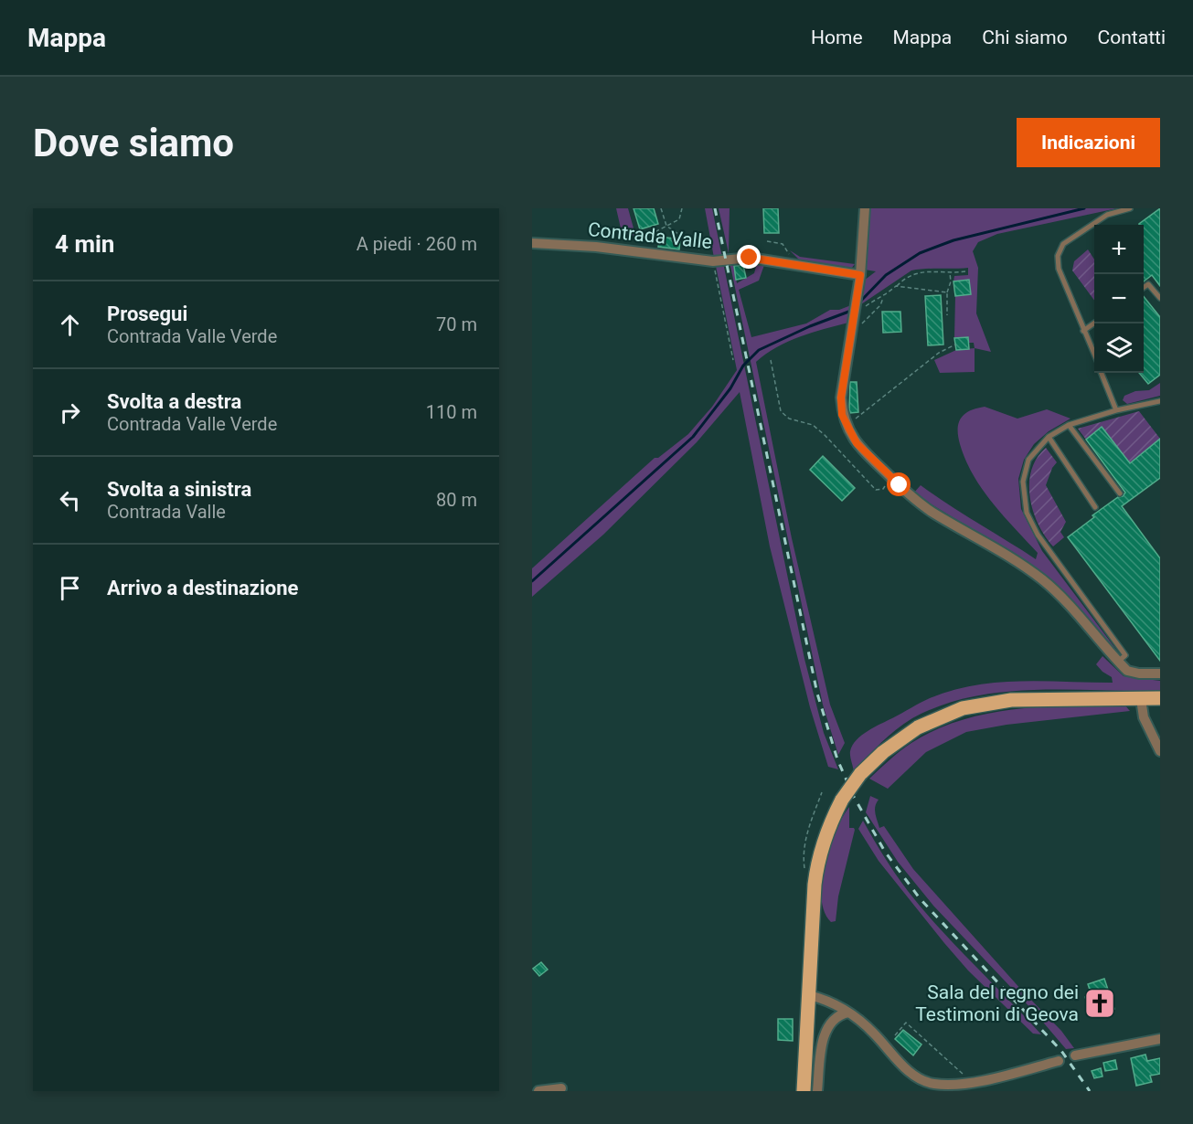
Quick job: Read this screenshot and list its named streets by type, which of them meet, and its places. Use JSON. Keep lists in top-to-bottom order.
{
  "streets": {
    "street": ["Contrada Valle"]
  },
  "places": {
    "church": ["Sala del regno dei Testimoni di Geova"]
  },
  "page": {
    "header": "Mappa",
    "nav": [
      "Home",
      "Mappa",
      "Chi siamo",
      "Contatti"
    ],
    "buttons": "Indicazioni",
    "title": "Dove siamo",
    "heading": ["4 min", "A piedi · 260 m"],
    "map_buttons": ["+", "−"],
    "list": [
      ["Prosegui", "Contrada Valle Verde", "70 m"],
      ["Svolta a destra", "Contrada Valle Verde", "110 m"],
      ["Svolta a sinistra", "Contrada Valle", "80 m"],
      "Arrivo a destinazione"
    ]
  }
}
